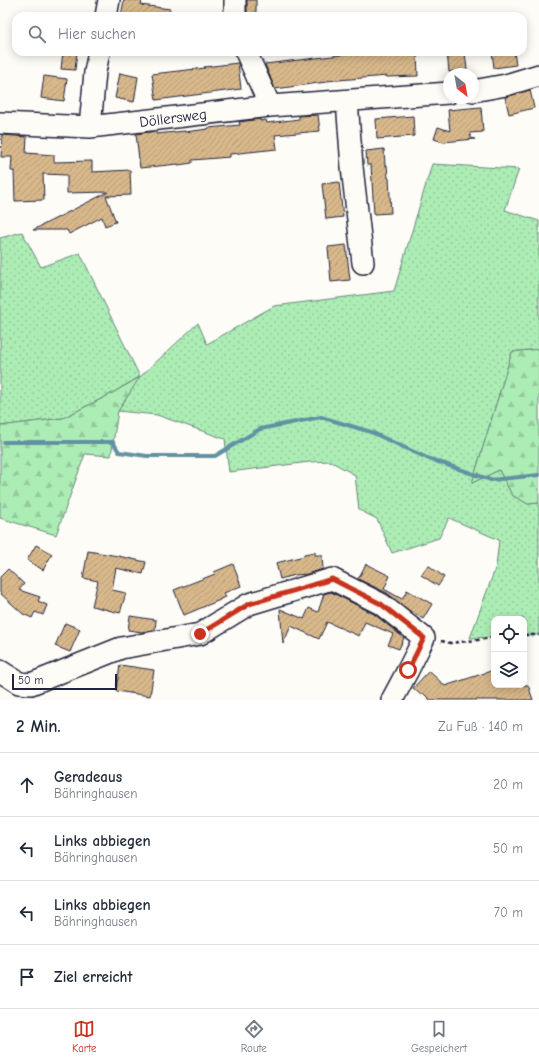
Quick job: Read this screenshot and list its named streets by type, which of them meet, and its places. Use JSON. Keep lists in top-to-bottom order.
{
  "streets": {
    "street": ["Döllersweg"]
  },
  "scale_bar": "50 m",
  "north": "bottom right",
  "page": {
    "search": "Hier suchen",
    "scale": "50 m",
    "heading": ["2 Min.", "Zu Fuß · 140 m"],
    "list": [
      ["Geradeaus", "Bähringhausen", "20 m"],
      ["Links abbiegen", "Bähringhausen", "50 m"],
      ["Links abbiegen", "Bähringhausen", "70 m"],
      "Ziel erreicht"
    ],
    "nav": ["Karte", "Route", "Gespeichert"]
  }
}
